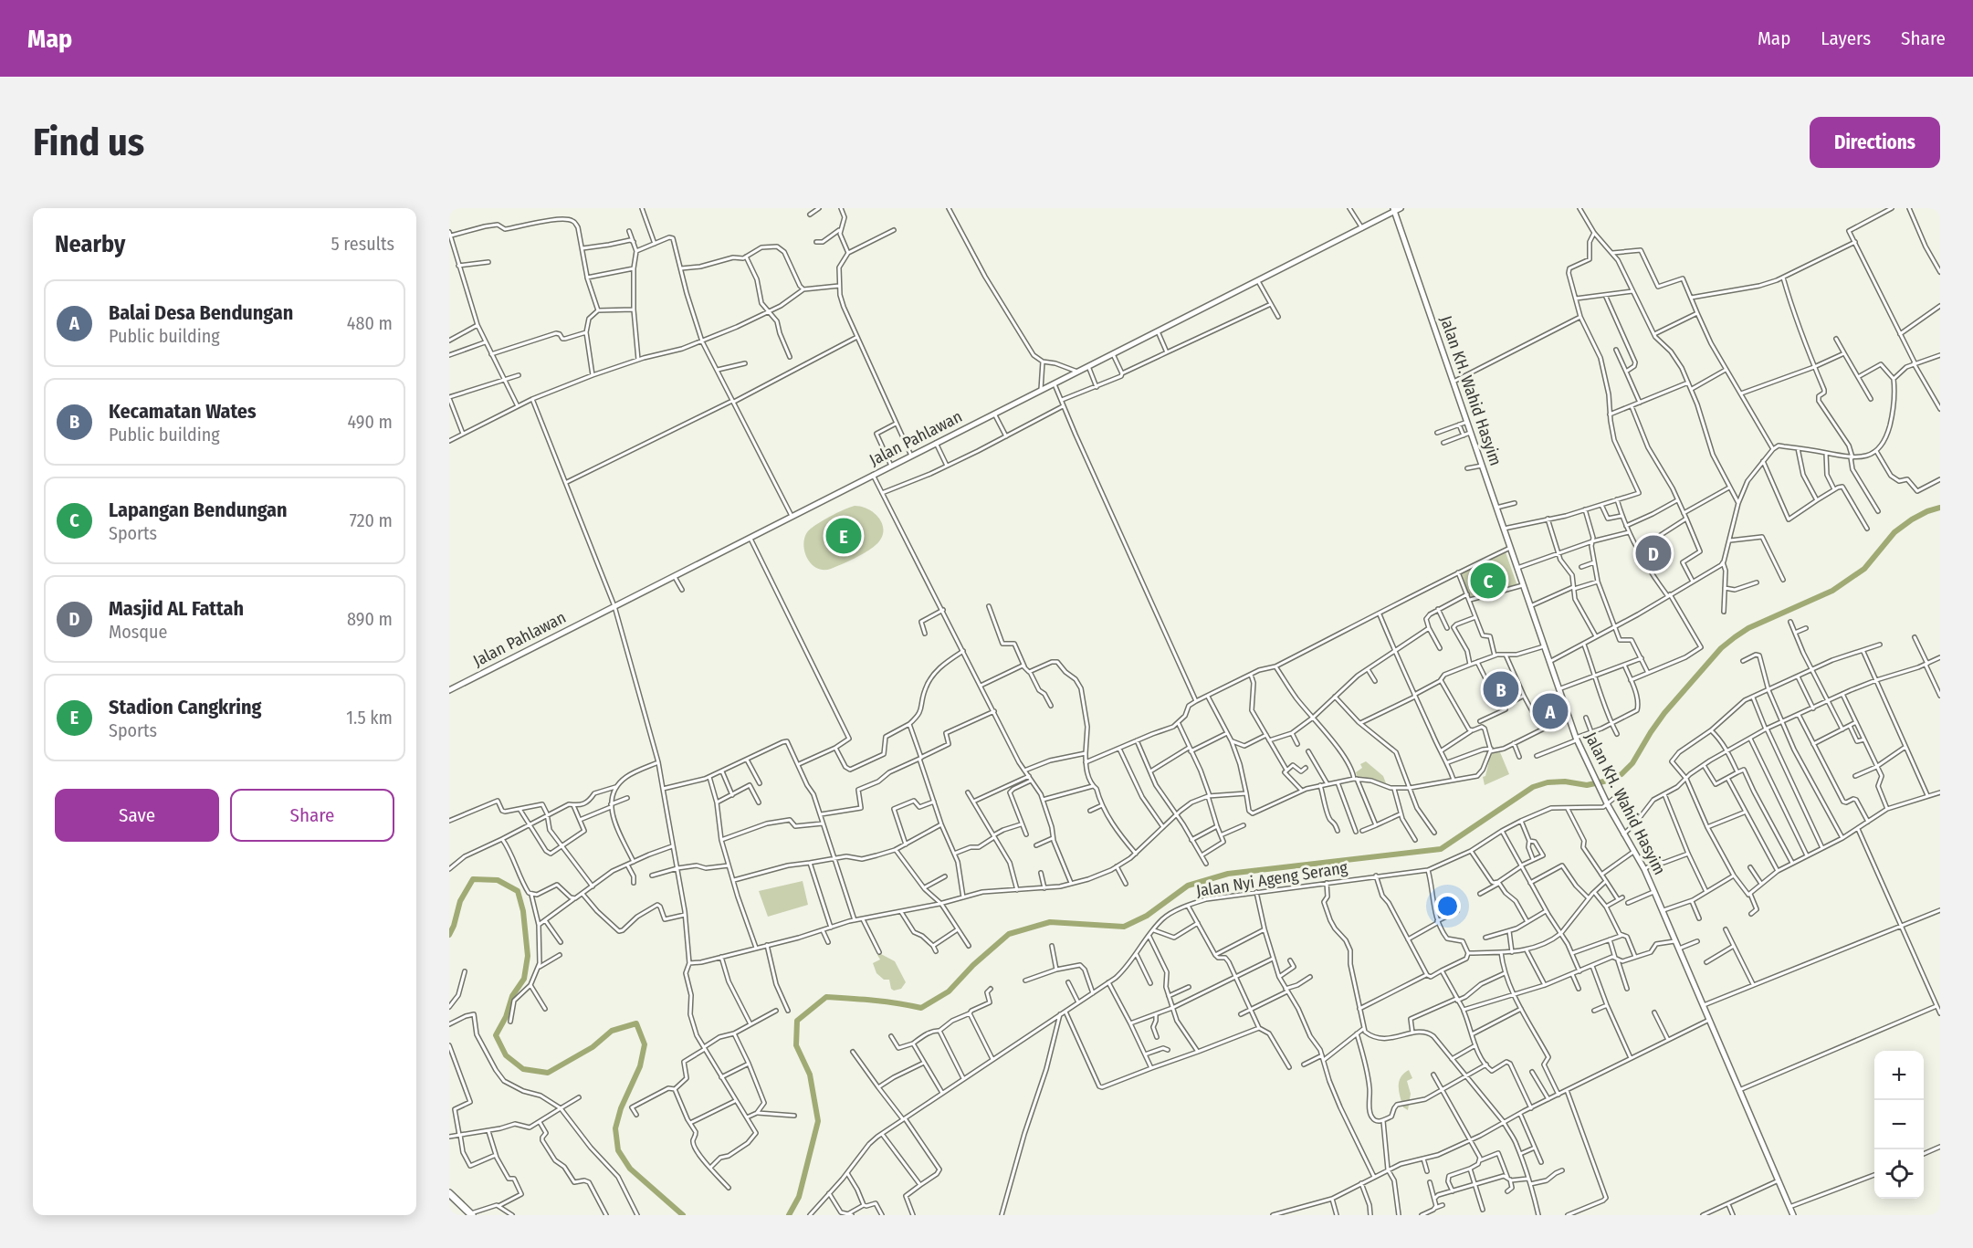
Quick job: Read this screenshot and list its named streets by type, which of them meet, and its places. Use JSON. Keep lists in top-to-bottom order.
{
  "streets": {
    "main road": ["Jalan KH. Wahid Hasyim", "Jalan Pahlawan"],
    "street": ["Jalan Nyi Ageng Serang"]
  },
  "crossings": [
    ["Jalan KH. Wahid Hasyim", "Jalan Pahlawan"],
    ["Jalan KH. Wahid Hasyim", "Jalan Nyi Ageng Serang"]
  ],
  "page": {
    "header": "Map",
    "nav": ["Map", "Layers", "Share"],
    "buttons": [
      "Directions",
      ["Save", "Share"]
    ],
    "title": "Find us",
    "heading": ["Nearby", "5 results"],
    "list": [
      {
        "mark": "A",
        "name": "Balai Desa Bendungan",
        "note": "Public building",
        "value": "480 m"
      },
      {
        "mark": "B",
        "name": "Kecamatan Wates",
        "note": "Public building",
        "value": "490 m"
      },
      {
        "mark": "C",
        "name": "Lapangan Bendungan",
        "note": "Sports",
        "value": "720 m"
      },
      {
        "mark": "D",
        "name": "Masjid AL Fattah",
        "note": "Mosque",
        "value": "890 m"
      },
      {
        "mark": "E",
        "name": "Stadion Cangkring",
        "note": "Sports",
        "value": "1.5 km"
      }
    ],
    "pins": [
      "E",
      "D",
      "C",
      "B",
      "A"
    ],
    "map_buttons": ["+", "−"]
  }
}
